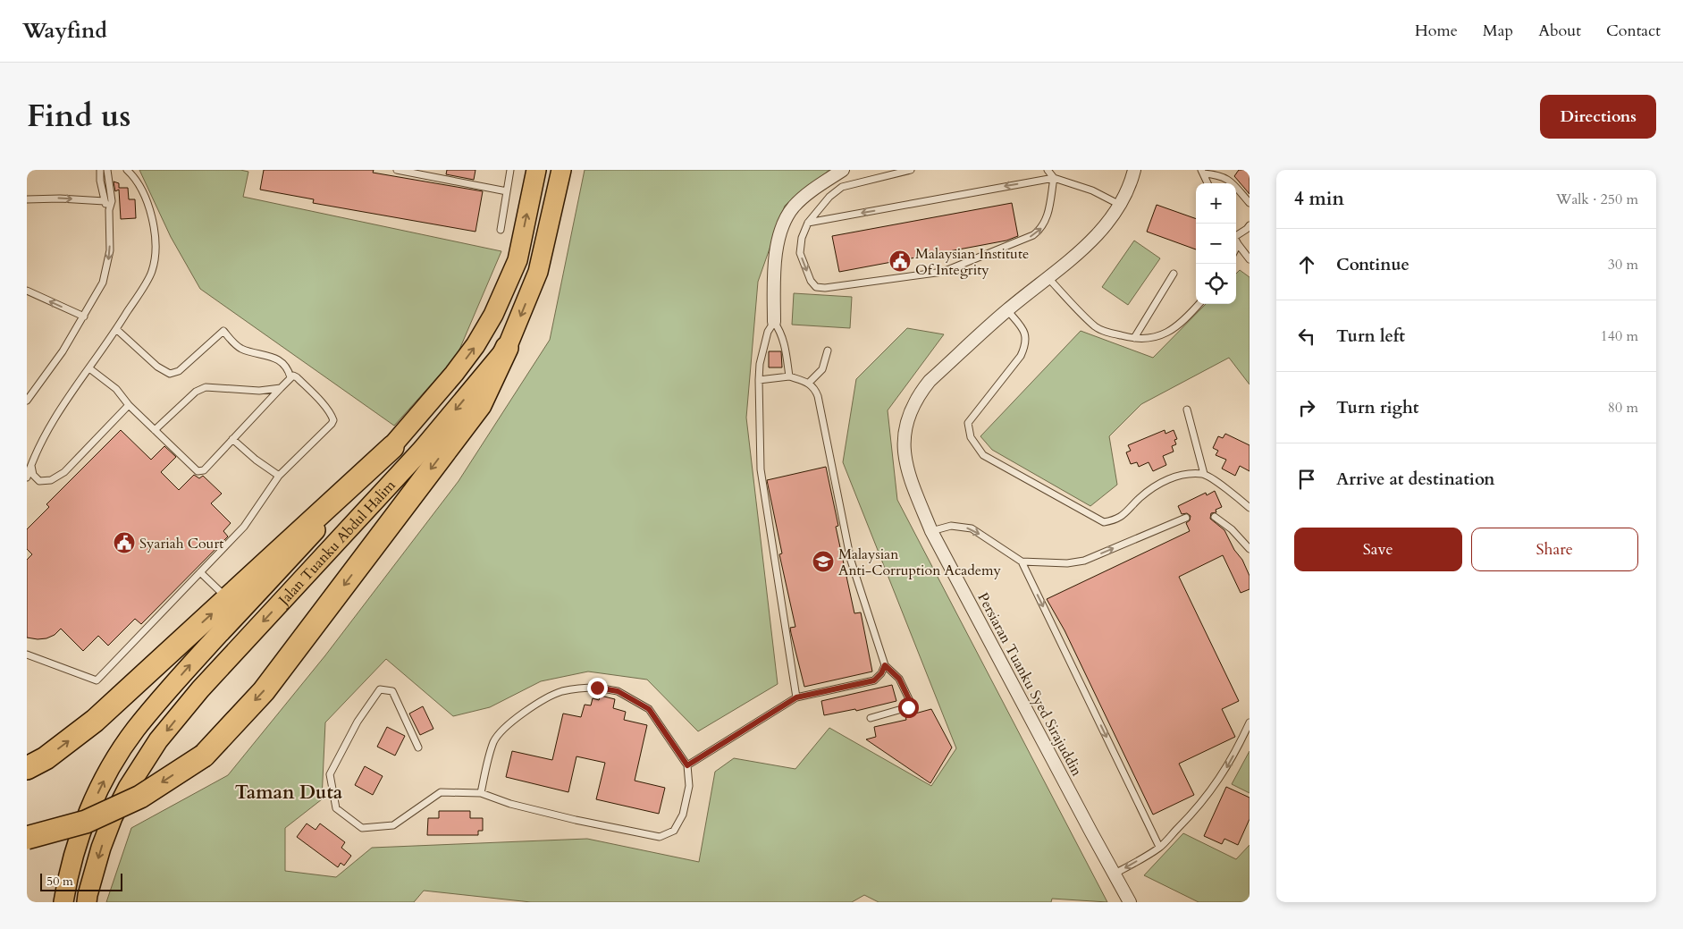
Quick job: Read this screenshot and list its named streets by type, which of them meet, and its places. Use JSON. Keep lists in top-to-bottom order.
{
  "streets": {
    "main road": ["Jalan Tuanku Abdul Halim"],
    "street": ["Persiaran Tuanku Syed Sirajuddin"]
  },
  "districts": ["Taman Duta"],
  "places": {
    "public building": ["Malaysian Institute Of Integrity", "Syariah Court"],
    "school or university": ["Malaysian Anti-Corruption Academy"]
  },
  "scale_bar": "50 m",
  "page": {
    "header": "Wayfind",
    "nav": [
      "Home",
      "Map",
      "About",
      "Contact"
    ],
    "title": "Find us",
    "buttons": [
      "Directions",
      ["Save", "Share"]
    ],
    "heading": ["4 min", "Walk · 250 m"],
    "map_buttons": ["+", "−"],
    "list": [
      ["Continue", "30 m"],
      ["Turn left", "140 m"],
      ["Turn right", "80 m"],
      "Arrive at destination"
    ],
    "scale": "50 m"
  }
}
